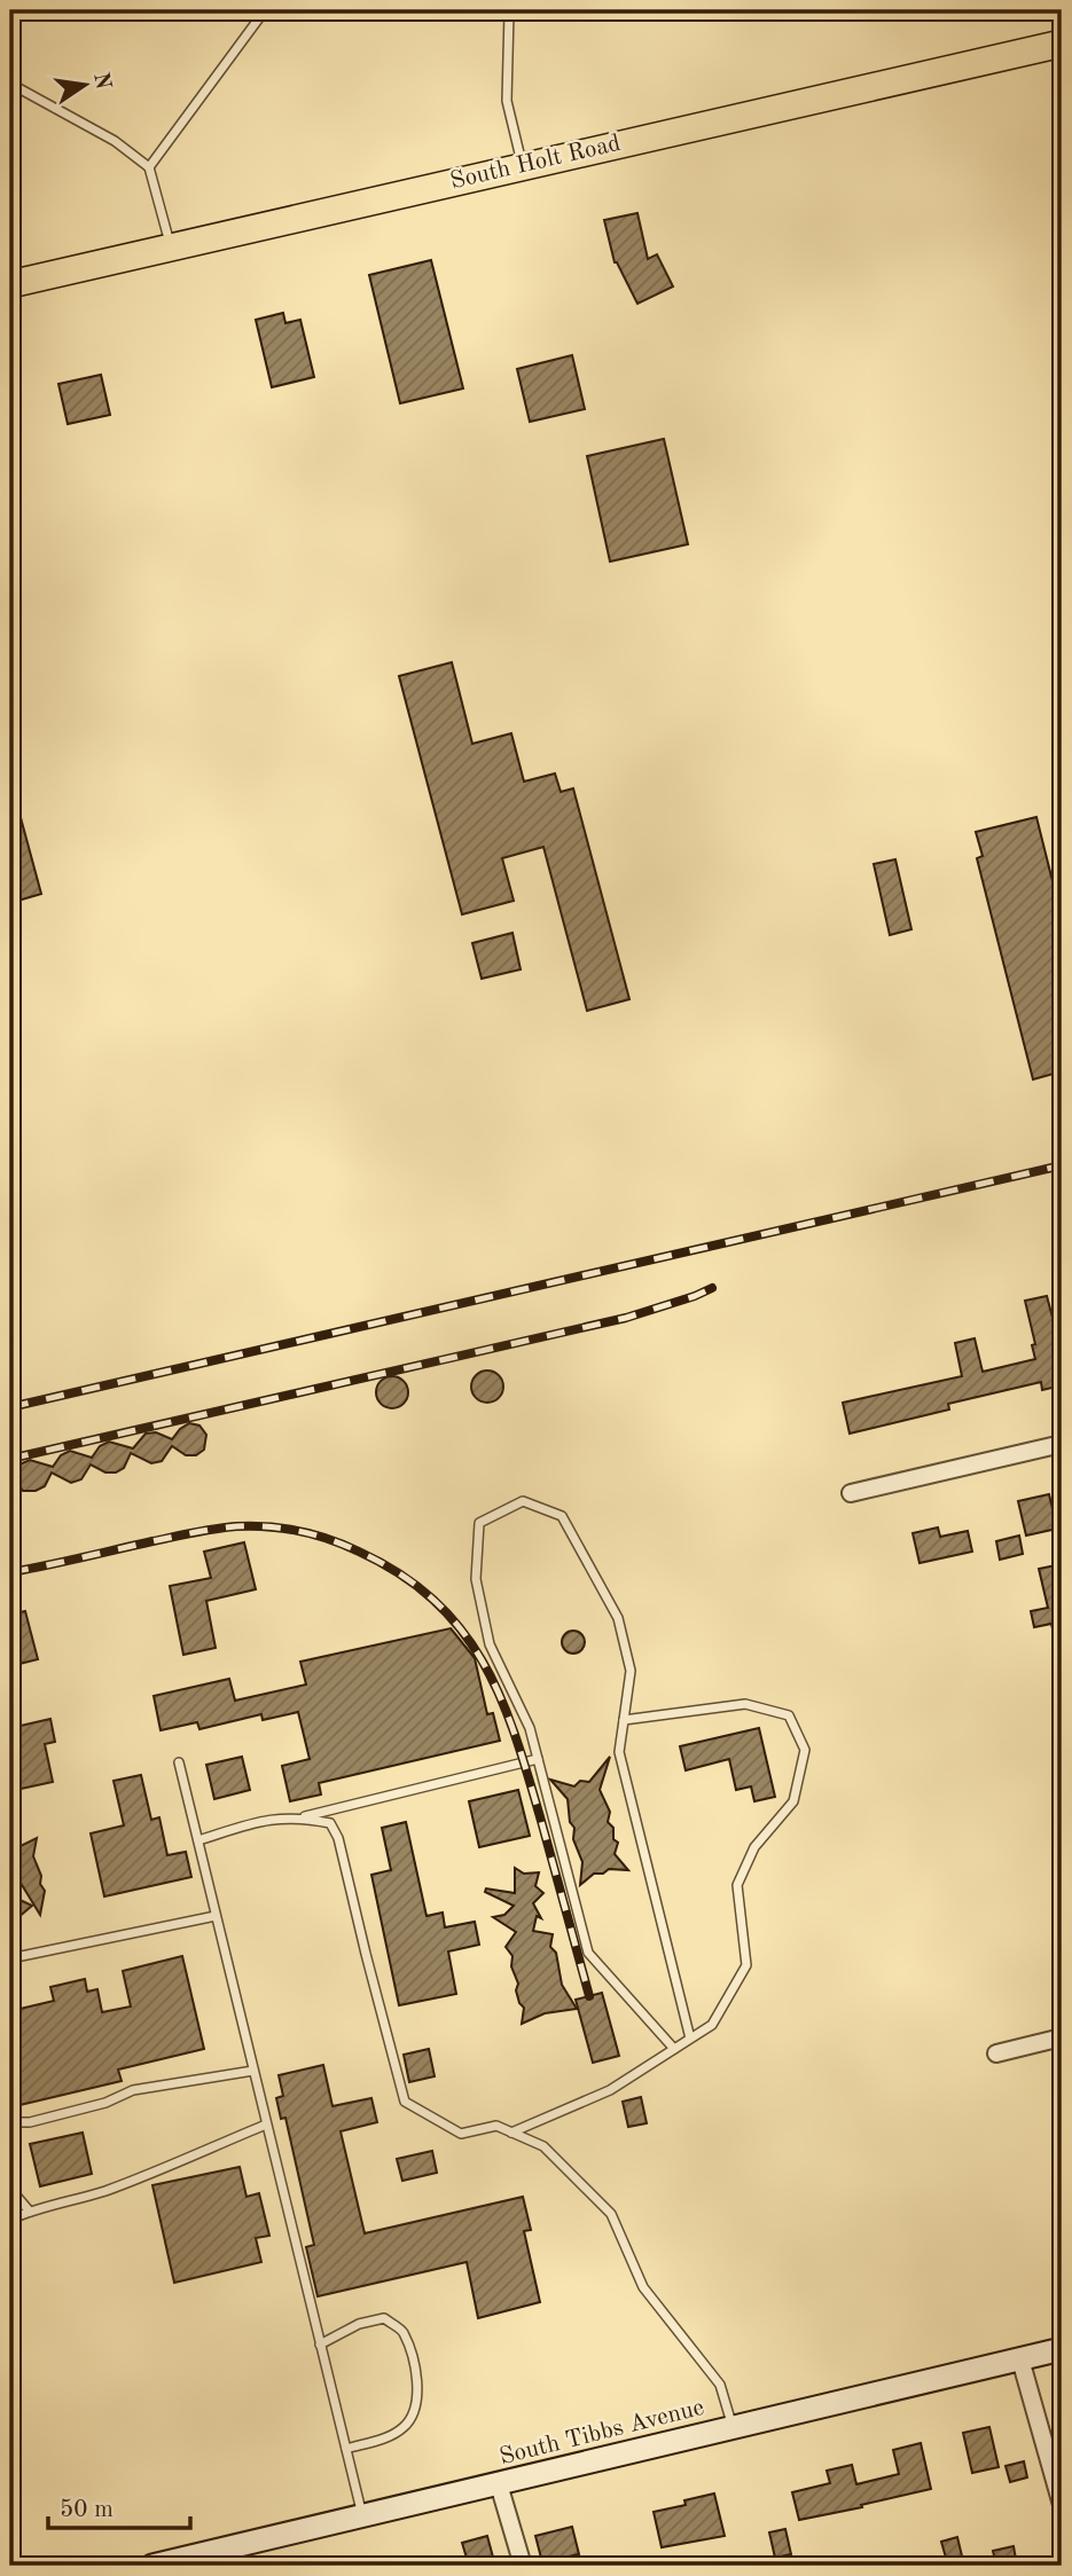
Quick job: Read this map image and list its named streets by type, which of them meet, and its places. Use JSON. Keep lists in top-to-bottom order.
{
  "streets": {
    "main road": ["South Holt Road", "South Tibbs Avenue"]
  },
  "scale_bar": "50 m",
  "north": "right"
}
